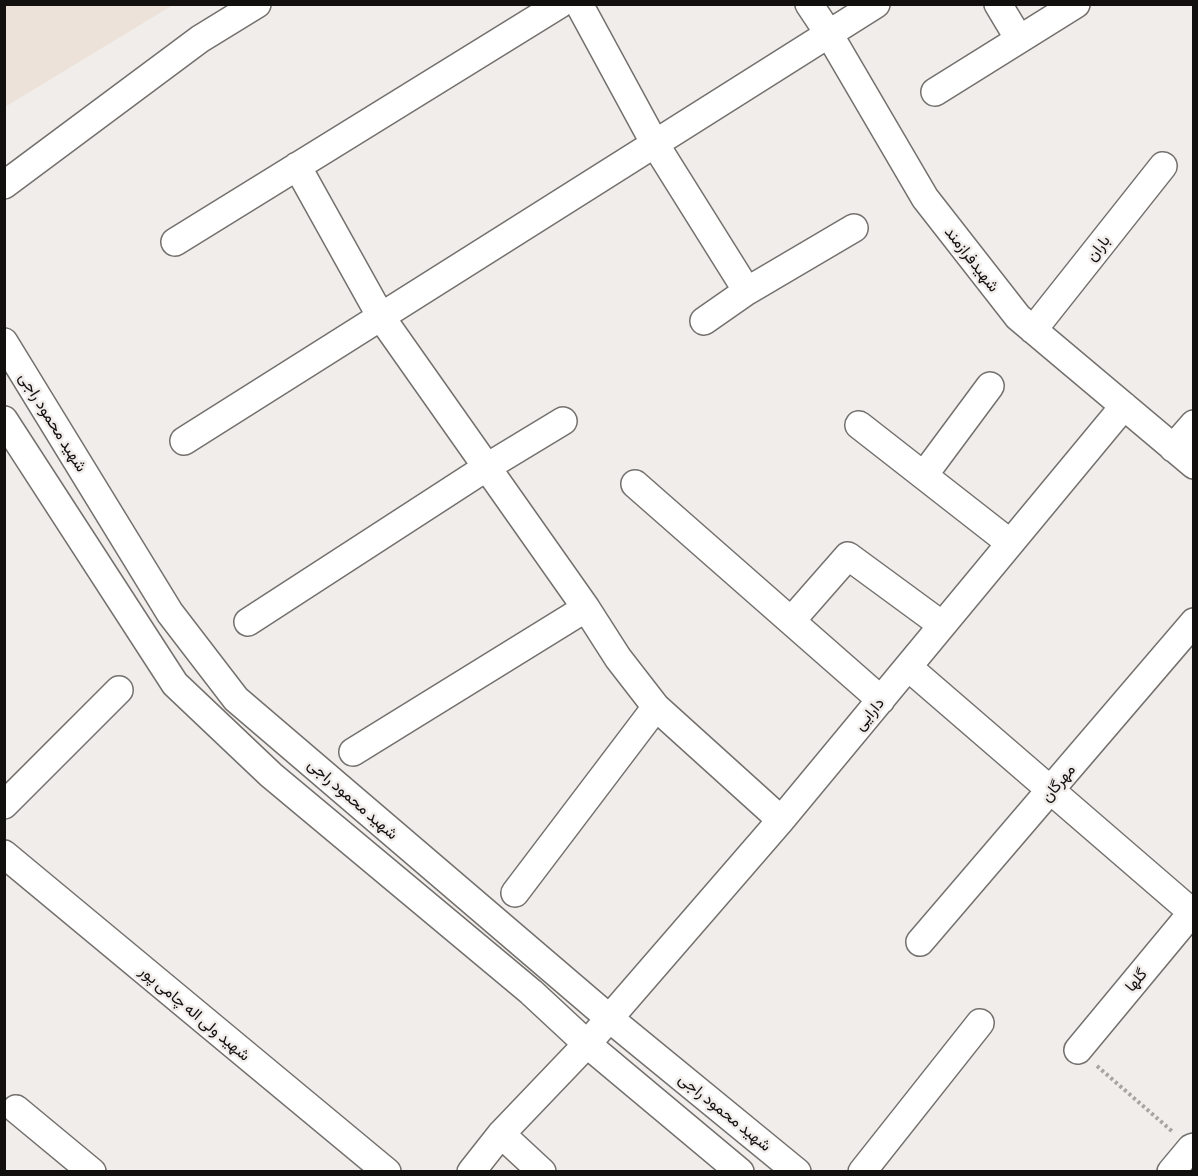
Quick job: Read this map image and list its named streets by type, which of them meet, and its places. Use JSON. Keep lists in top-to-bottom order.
{
  "streets": {
    "street": [
      "باران",
      "شهیدفرازمند",
      "شهید محمود راجی",
      "دارایی",
      "مهرگان",
      "گلها",
      "شهید ولی اله چامی پور"
    ]
  },
  "crossings": [
    ["باران", "شهیدفرازمند"],
    ["شهیدفرازمند", "دارایی"],
    ["شهید محمود راجی", "دارایی"]
  ]
}
